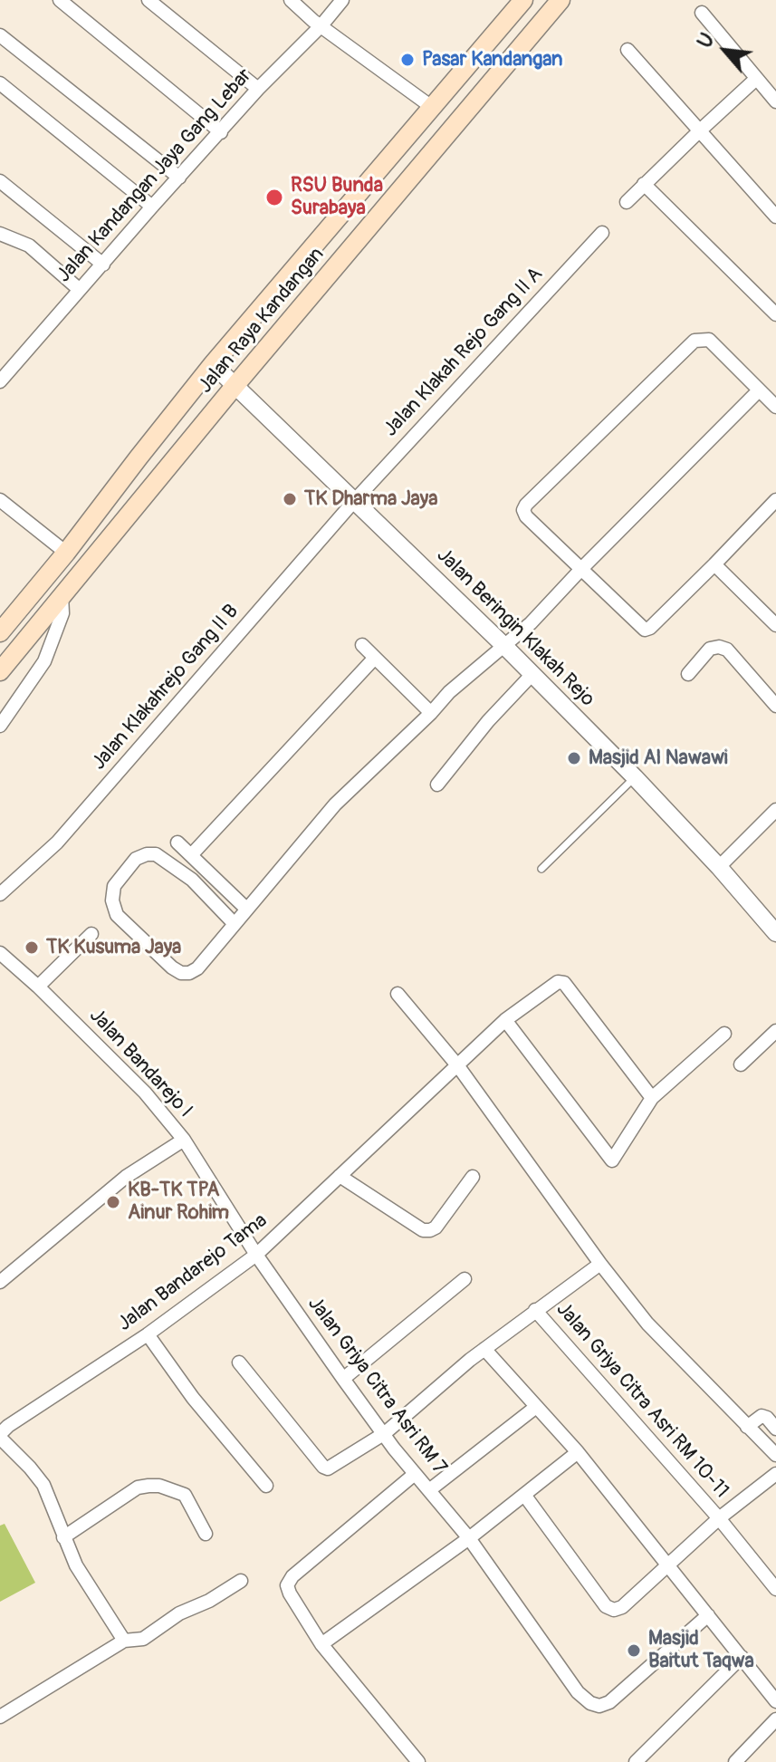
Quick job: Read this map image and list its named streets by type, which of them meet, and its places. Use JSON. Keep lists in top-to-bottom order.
{
  "streets": {
    "main road": ["Jalan Raya Kandangan"],
    "street": [
      "Jalan Kandangan Jaya Gang Lebar",
      "Jalan Klakah Rejo Gang II A",
      "Jalan Beringin Klakah Rejo",
      "Jalan Klakahrejo Gang II B",
      "Jalan Bandarejo I",
      "Jalan Bandarejo Tama",
      "Jalan Griya Citra Asri RM 7",
      "Jalan Griya Citra Asri RM 10-11"
    ]
  },
  "crossings": [
    ["Jalan Raya Kandangan", "Jalan Beringin Klakah Rejo"],
    ["Jalan Klakah Rejo Gang II A", "Jalan Beringin Klakah Rejo"],
    ["Jalan Klakah Rejo Gang II A", "Jalan Klakahrejo Gang II B"],
    ["Jalan Beringin Klakah Rejo", "Jalan Klakahrejo Gang II B"],
    ["Jalan Bandarejo I", "Jalan Bandarejo Tama"],
    ["Jalan Bandarejo I", "Jalan Griya Citra Asri RM 7"],
    ["Jalan Bandarejo Tama", "Jalan Griya Citra Asri RM 7"]
  ],
  "places": [
    "Pasar Kandangan",
    "RSU Bunda Surabaya",
    "TK Dharma Jaya",
    "Masjid Al Nawawi",
    "TK Kusuma Jaya",
    "KB-TK TPA Ainur Rohim",
    "Masjid Baitut Taqwa"
  ],
  "north": "top left"
}
